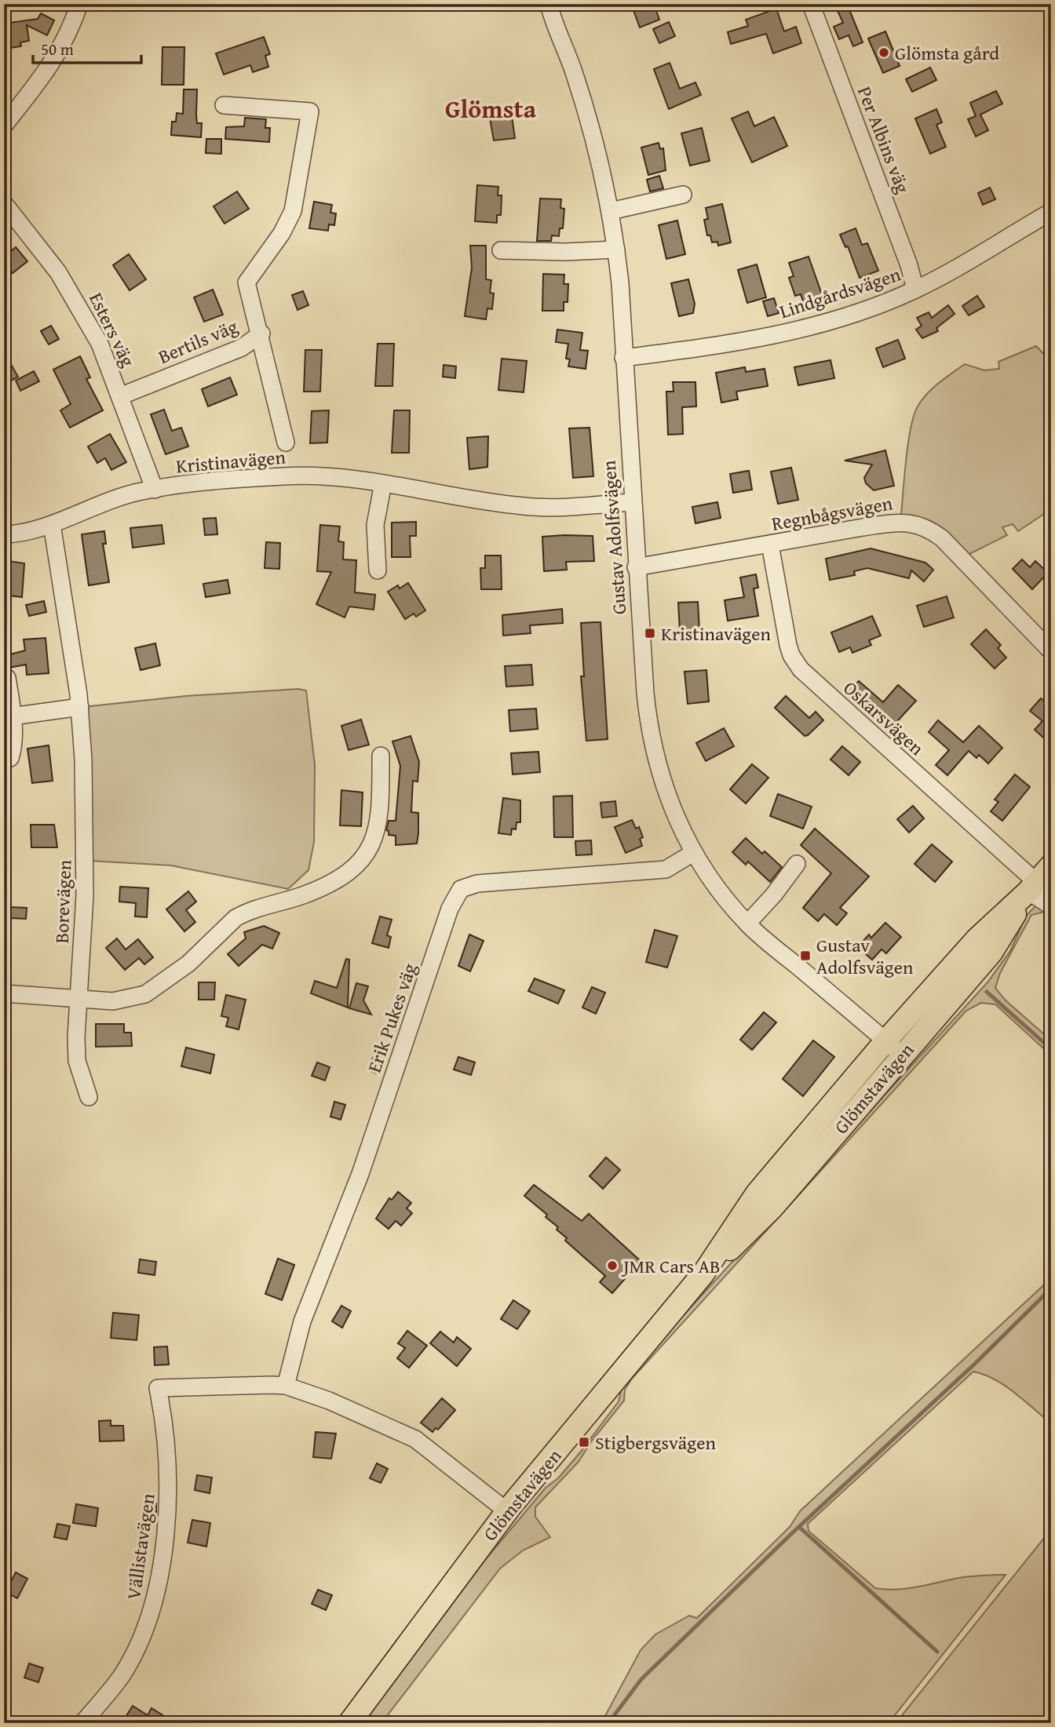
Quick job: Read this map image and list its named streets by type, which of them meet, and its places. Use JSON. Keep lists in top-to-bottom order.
{
  "streets": {
    "main road": ["Glömstavägen"],
    "street": [
      "Per Albins väg",
      "Lindgårdsvägen",
      "Esters väg",
      "Bertils väg",
      "Kristinavägen",
      "Regnbågsvägen",
      "Gustav Adolfsvägen",
      "Oskarsvägen",
      "Borevägen",
      "Erik Pukes väg",
      "Vällistavägen"
    ]
  },
  "crossings": [
    ["Per Albins väg", "Lindgårdsvägen"],
    ["Lindgårdsvägen", "Gustav Adolfsvägen"],
    ["Esters väg", "Bertils väg"],
    ["Esters väg", "Kristinavägen"],
    ["Kristinavägen", "Gustav Adolfsvägen"],
    ["Kristinavägen", "Borevägen"],
    ["Regnbågsvägen", "Gustav Adolfsvägen"],
    ["Regnbågsvägen", "Oskarsvägen"],
    ["Gustav Adolfsvägen", "Erik Pukes väg"],
    ["Gustav Adolfsvägen", "Glömstavägen"],
    ["Oskarsvägen", "Glömstavägen"],
    ["Erik Pukes väg", "Vällistavägen"]
  ],
  "districts": ["Glömsta"],
  "places": {
    "other": ["Glömsta gård", "JMR Cars AB"],
    "transit": ["Kristinavägen", "Gustav Adolfsvägen", "Stigbergsvägen"]
  },
  "scale_bar": "50 m"
}
